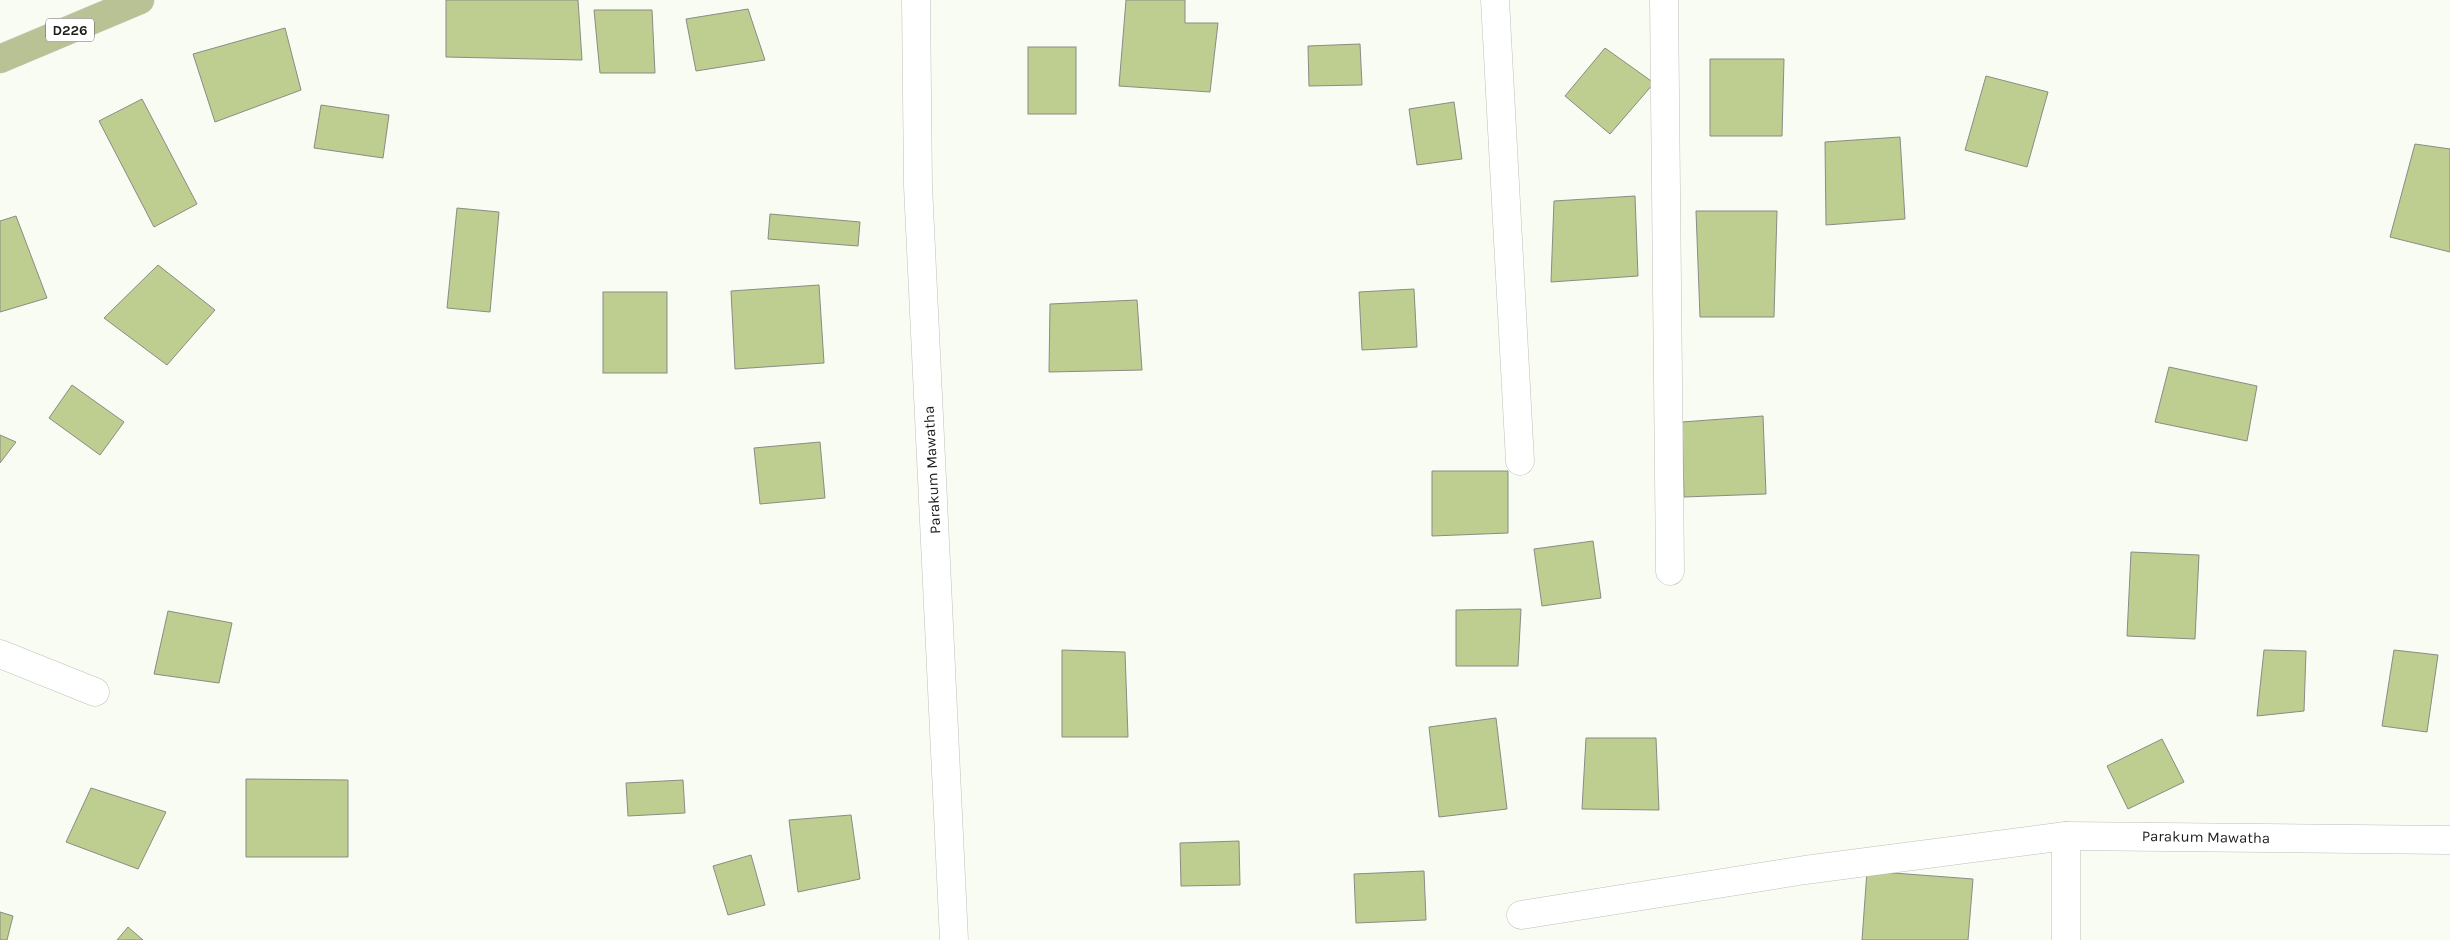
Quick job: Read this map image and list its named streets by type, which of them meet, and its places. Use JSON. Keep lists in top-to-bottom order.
{
  "streets": {
    "main road": ["D226"],
    "street": ["Parakum Mawatha"]
  }
}
